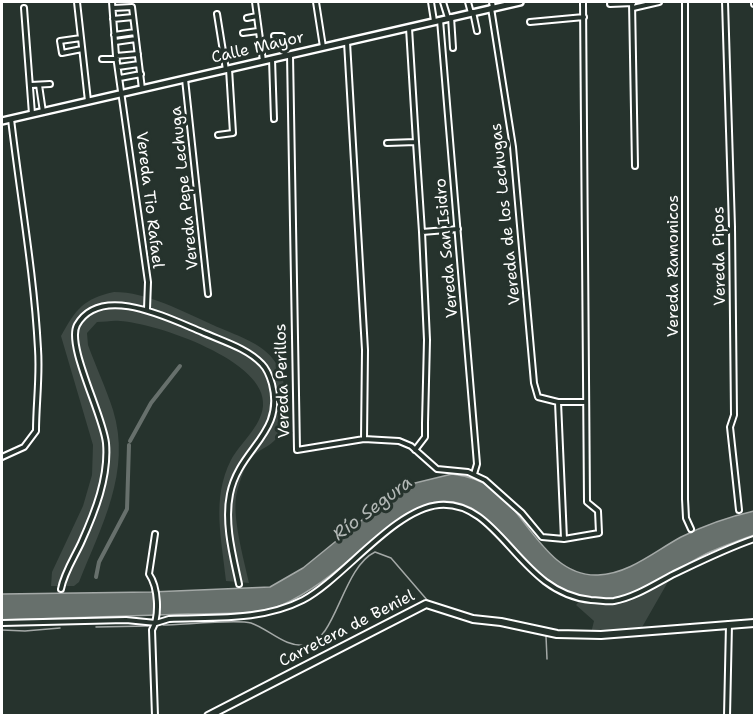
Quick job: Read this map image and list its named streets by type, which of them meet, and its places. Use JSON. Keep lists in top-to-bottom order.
{
  "streets": {
    "main road": ["Calle Mayor", "Carretera de Beniel"],
    "street": [
      "Vereda Pepe Lechuga",
      "Vereda Tio Rafael",
      "Vereda de los Lechugas",
      "Vereda San Isidro",
      "Vereda Pipos",
      "Vereda Ramonicos",
      "Vereda Perillos"
    ]
  },
  "crossings": [
    ["Calle Mayor", "Vereda Pepe Lechuga"],
    ["Calle Mayor", "Vereda Tio Rafael"],
    ["Calle Mayor", "Vereda de los Lechugas"],
    ["Calle Mayor", "Vereda San Isidro"],
    ["Calle Mayor", "Vereda Perillos"],
    ["Vereda San Isidro", "Vereda Perillos"]
  ],
  "water": ["Río Segura"]
}
